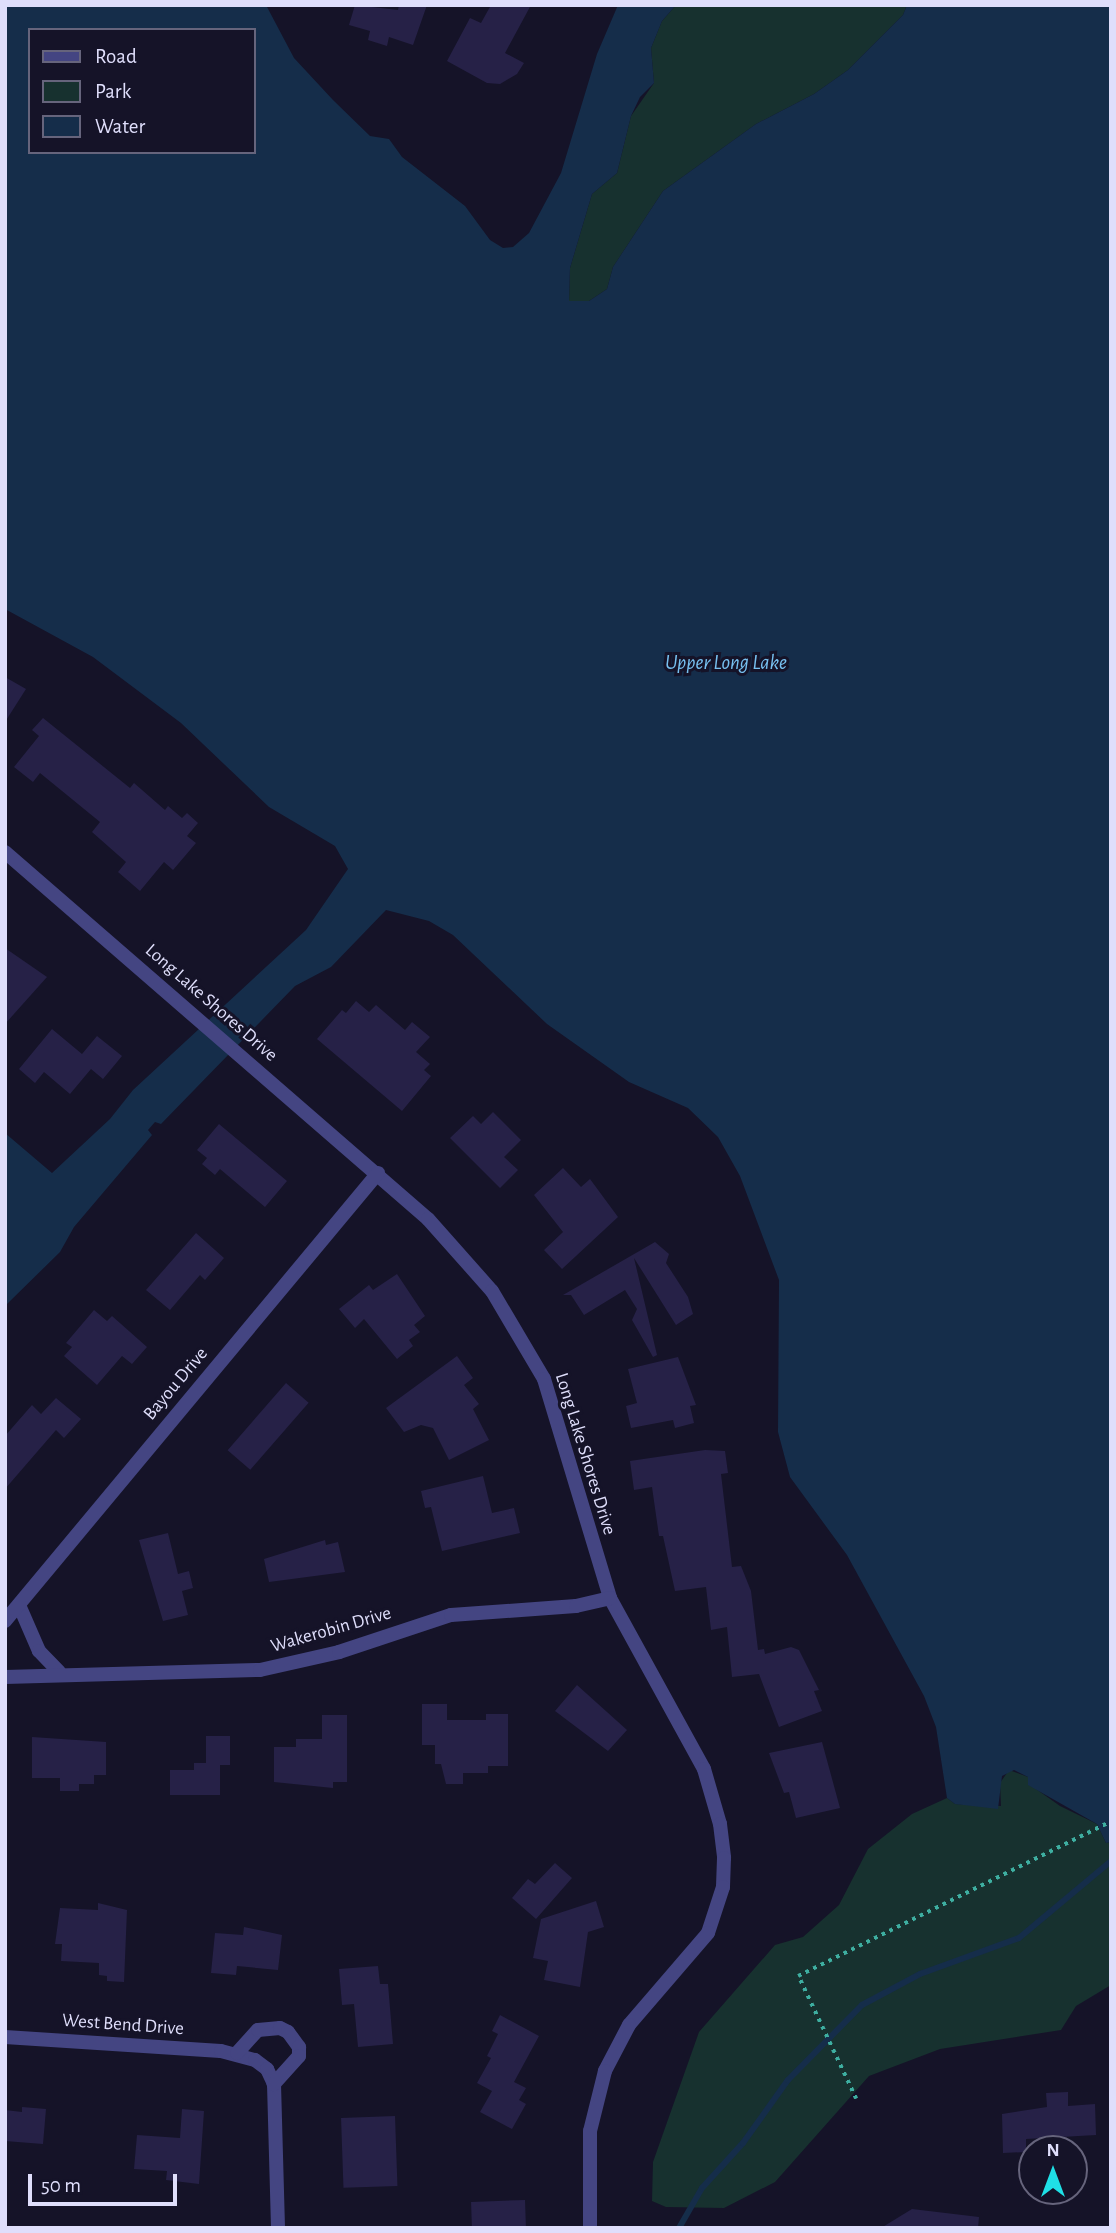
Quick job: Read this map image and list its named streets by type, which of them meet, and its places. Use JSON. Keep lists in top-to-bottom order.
{
  "streets": {
    "street": [
      "Long Lake Shores Drive",
      "Bayou Drive",
      "Wakerobin Drive",
      "West Bend Drive"
    ]
  },
  "crossings": [
    ["Long Lake Shores Drive", "Bayou Drive"],
    ["Long Lake Shores Drive", "Wakerobin Drive"]
  ],
  "water": ["Upper Long Lake"],
  "legend": ["Road", "Park", "Water"],
  "scale_bar": "50 m",
  "north": "top"
}
